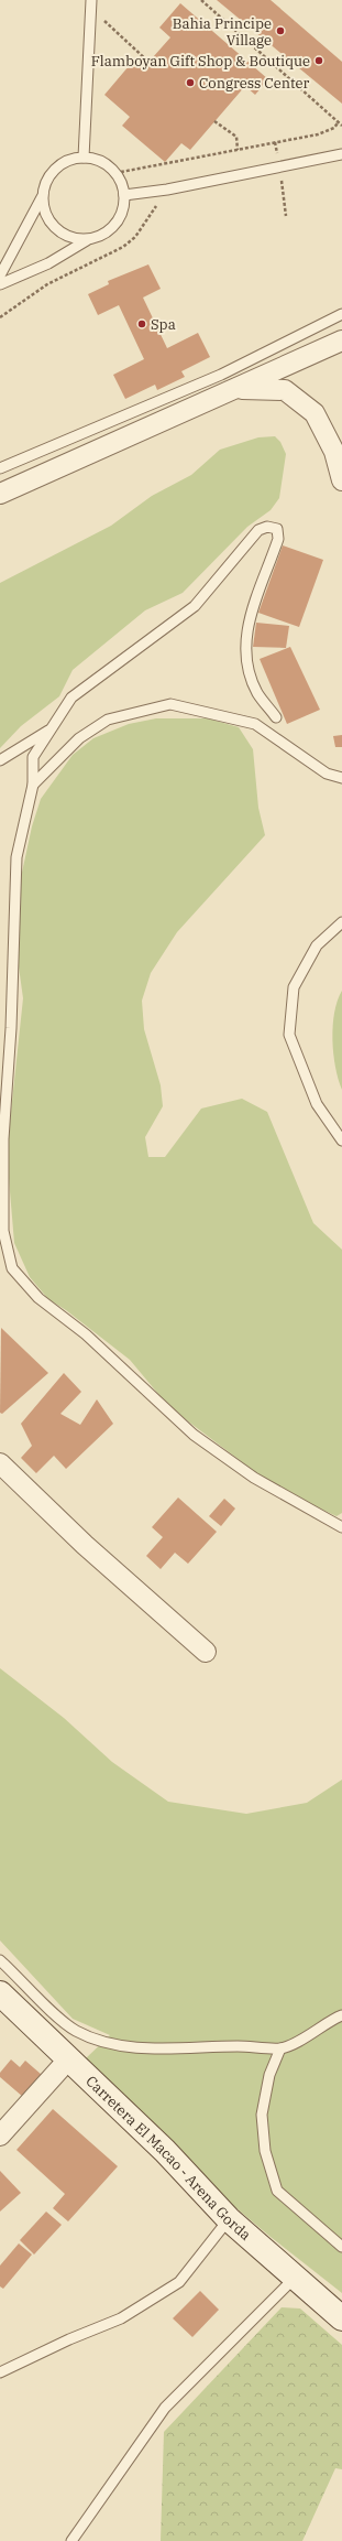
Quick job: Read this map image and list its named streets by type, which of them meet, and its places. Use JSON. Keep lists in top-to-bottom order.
{
  "streets": {
    "street": ["Carretera El Macao - Arena Gorda"]
  },
  "places": [
    "Bahia Principe Village",
    "Flamboyan Gift Shop & Boutique",
    "Congress Center",
    "Spa"
  ]
}
